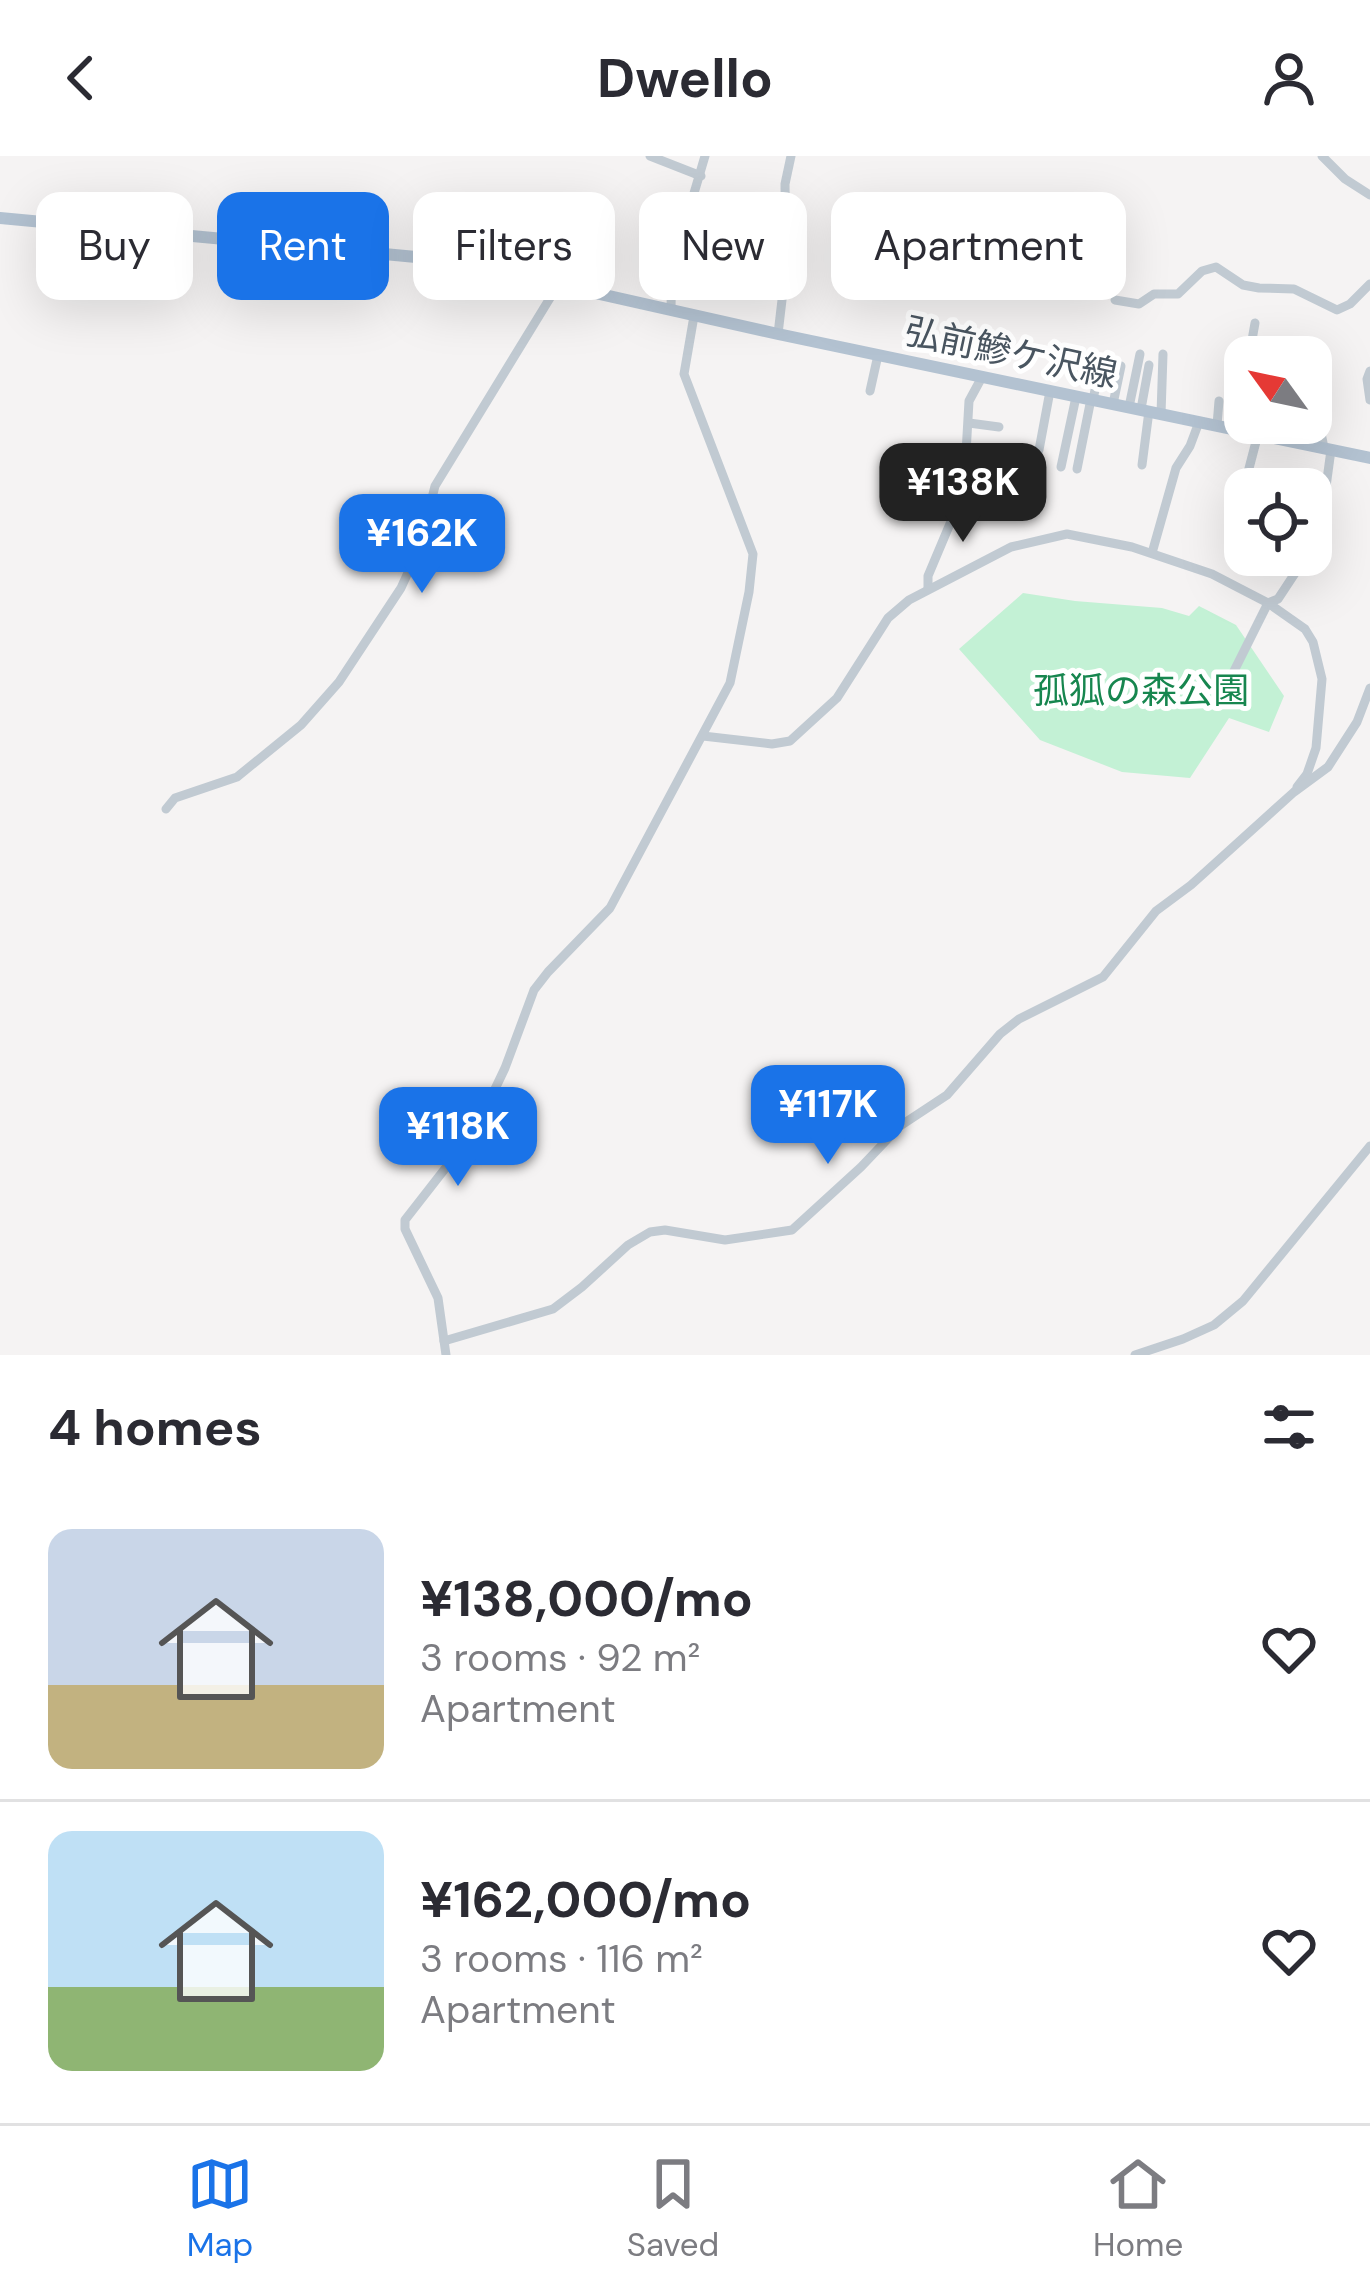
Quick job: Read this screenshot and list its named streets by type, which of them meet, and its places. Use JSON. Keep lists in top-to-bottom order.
{
  "streets": {
    "main road": ["弘前鰺ケ沢線"]
  },
  "parks": ["孤狐の森公園"],
  "north": "top left",
  "page": {
    "header": "Dwello",
    "chip": [
      "Buy",
      "Rent",
      "Filters",
      "New",
      "Apartment"
    ],
    "price": [
      "¥138K",
      "¥162K",
      "¥117K",
      "¥118K"
    ],
    "heading": "4 homes",
    "list": [
      {
        "name": "¥138,000/mo",
        "note": "3 rooms · 92 m² · Apartment"
      },
      {
        "name": "¥162,000/mo",
        "note": "3 rooms · 116 m² · Apartment"
      }
    ],
    "tabs": ["Map", "Saved", "Home"]
  }
}
